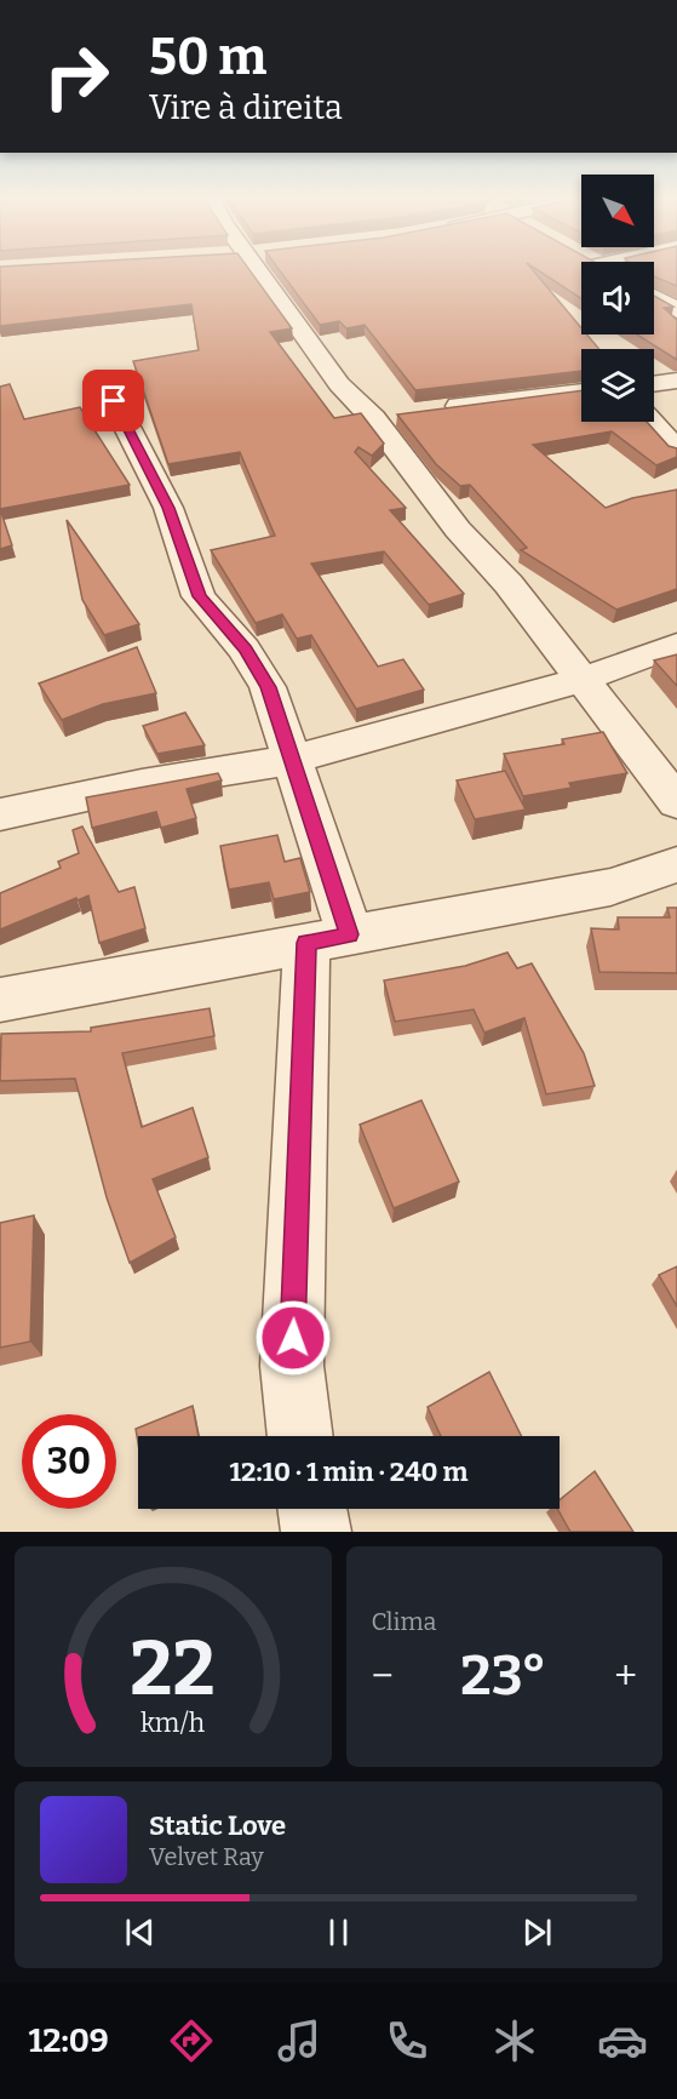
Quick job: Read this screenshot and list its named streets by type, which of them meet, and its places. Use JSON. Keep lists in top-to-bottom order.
{
  "north": "bottom right",
  "page": {
    "turn": ["50 m", "Vire à direita"],
    "limit": "30",
    "trip": "12:10 · 1 min · 240 m",
    "tile": "Clima",
    "heat": ["−", "23°", "+"],
    "song": ["Static Love", "Velvet Ray"],
    "tabs": "12:09",
    "gauge": ["22", "km/h"]
  }
}
